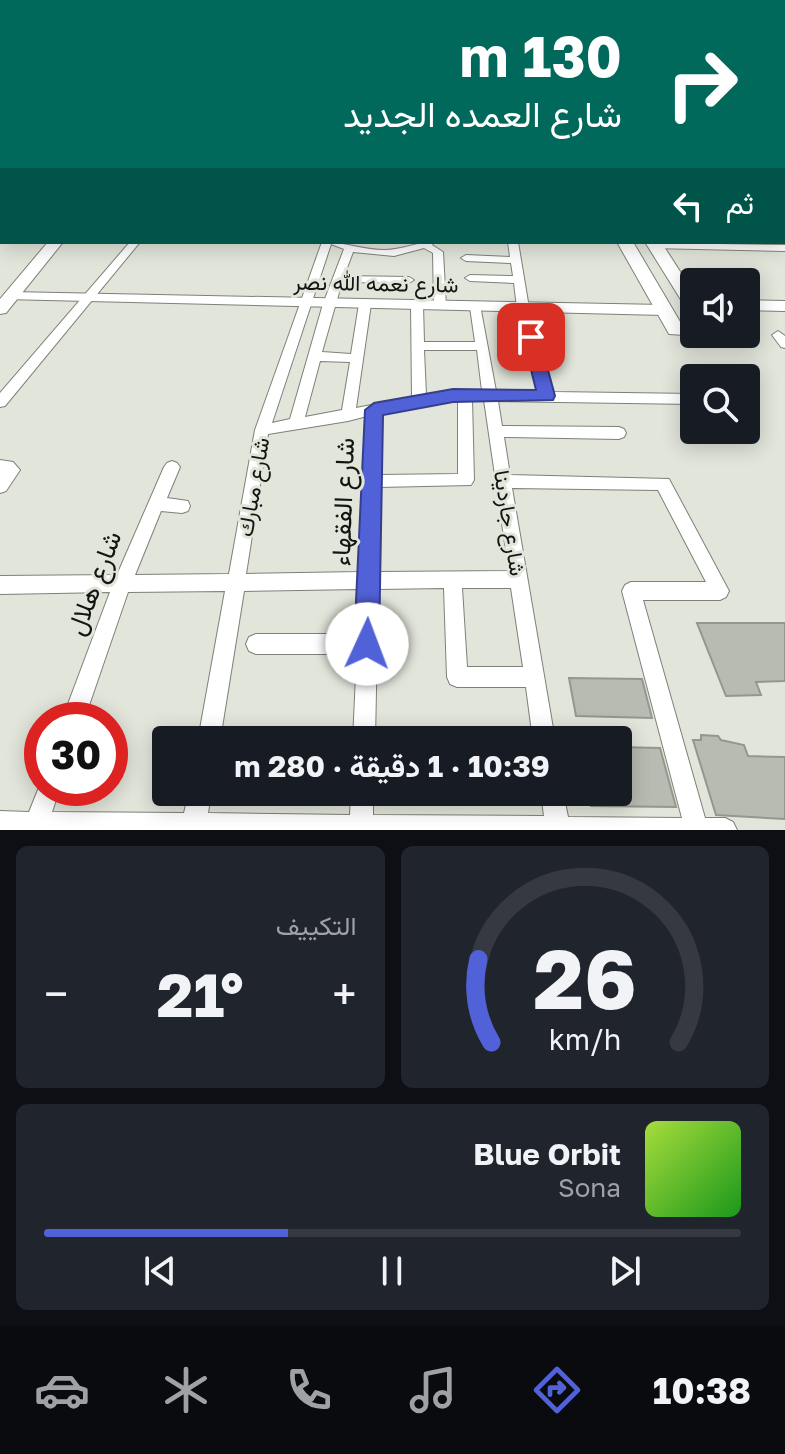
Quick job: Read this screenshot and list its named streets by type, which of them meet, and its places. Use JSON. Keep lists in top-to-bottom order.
{
  "streets": {
    "street": [
      "شارع نعمه الله نصر",
      "شارع مبارك",
      "شارع الفقهاء",
      "شارع جاردينا",
      "شارع هلال"
    ]
  },
  "crossings": [
    ["شارع نعمه الله نصر", "شارع مبارك"],
    ["شارع نعمه الله نصر", "شارع جاردينا"]
  ],
  "page": {
    "turn": ["130 m", "شارع العمده الجديد"],
    "then": "ثم",
    "limit": "30",
    "trip": "10:39 · 1 دقيقة · 280 m",
    "tile": "التكييف",
    "heat": ["−", "21°", "+"],
    "song": ["Blue Orbit", "Sona"],
    "tabs": "10:38",
    "gauge": ["26", "km/h"]
  }
}
